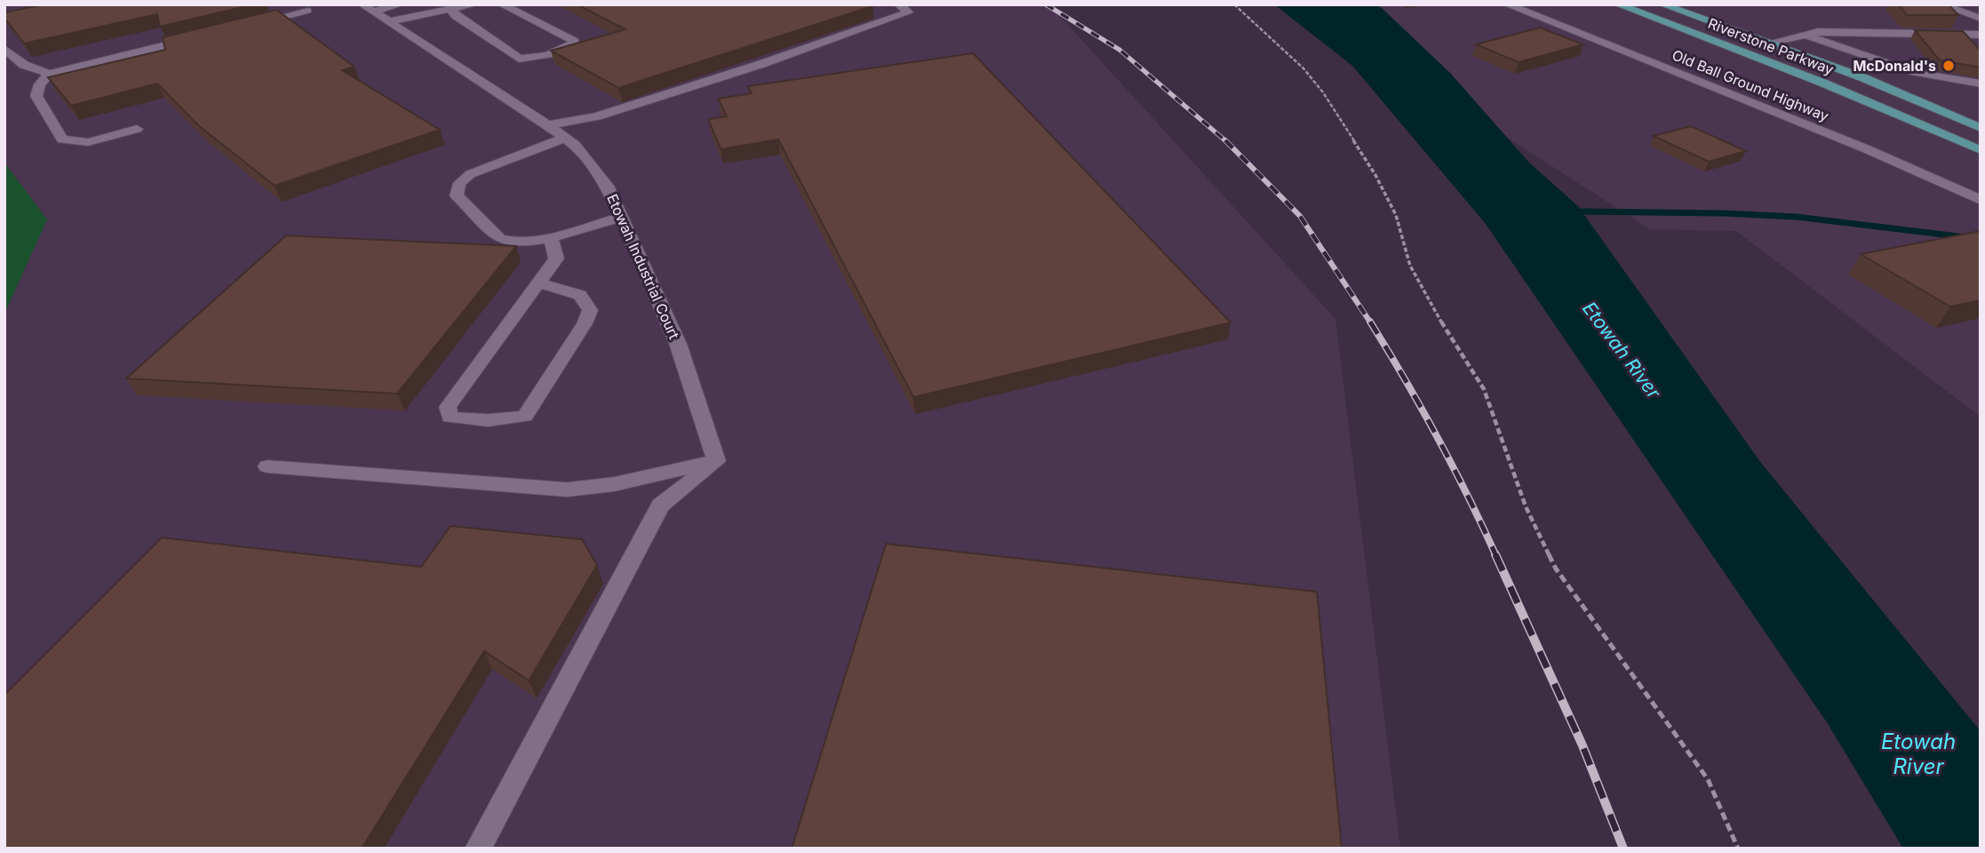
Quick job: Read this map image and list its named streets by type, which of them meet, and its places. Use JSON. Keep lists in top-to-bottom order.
{
  "streets": {
    "main road": ["Riverstone Parkway"],
    "street": ["Old Ball Ground Highway", "Etowah Industrial Court"]
  },
  "water": ["Etowah River"],
  "places": ["McDonald's"]
}
